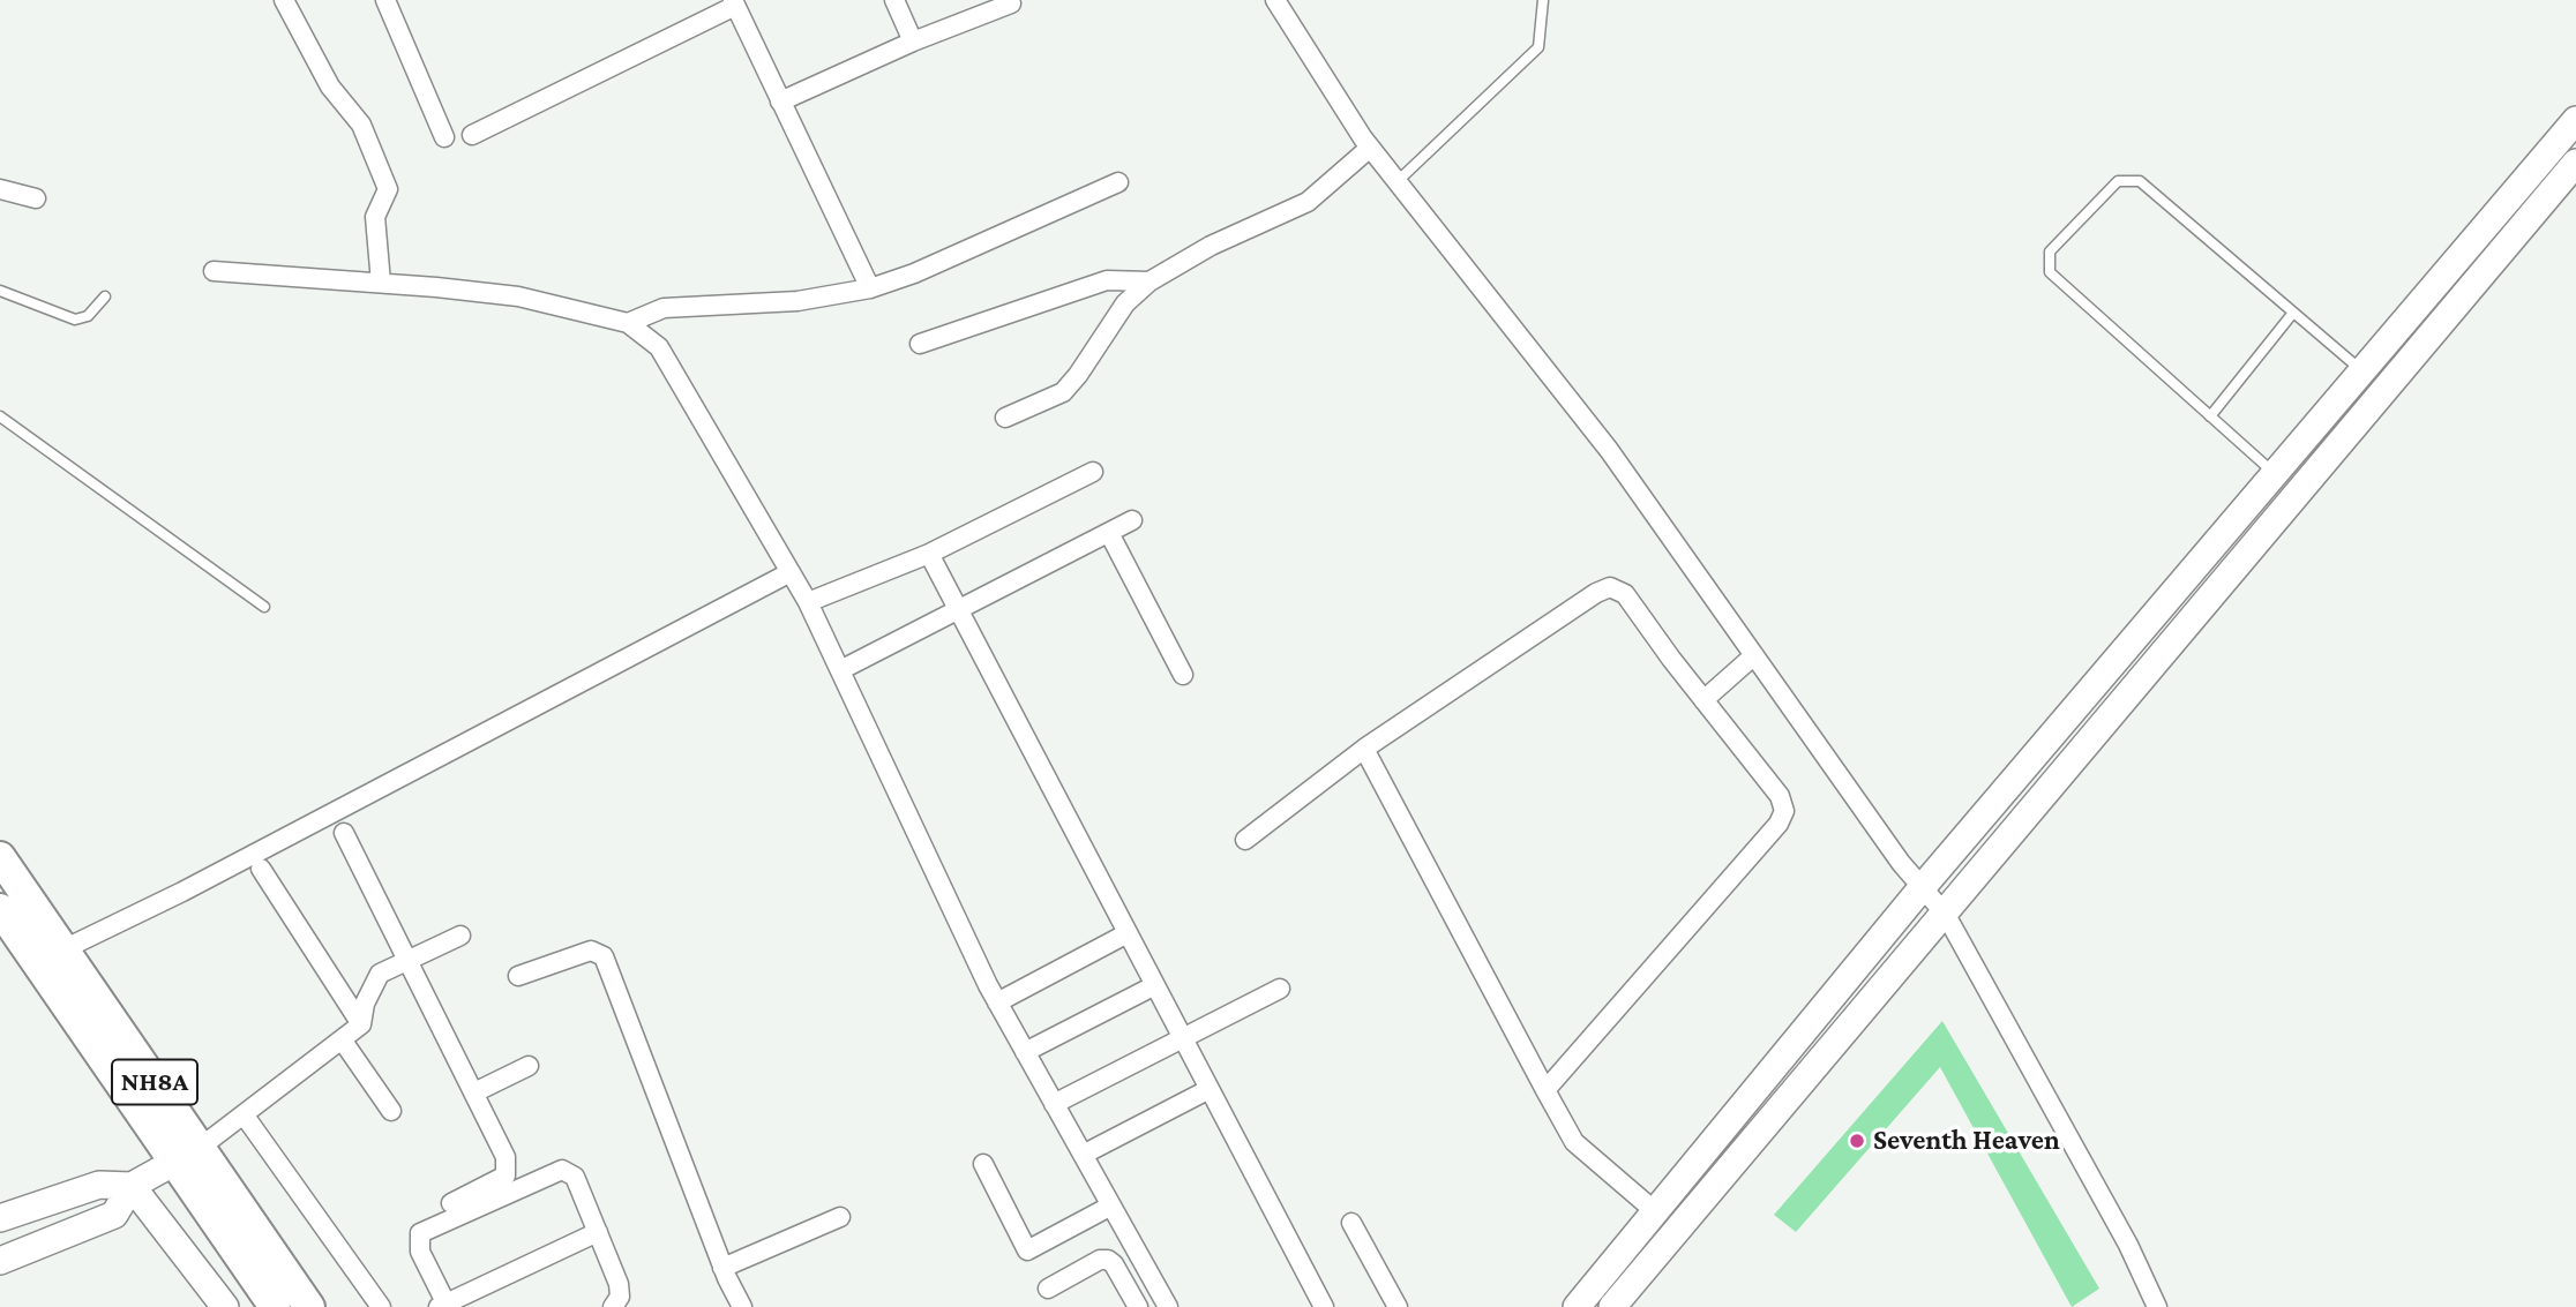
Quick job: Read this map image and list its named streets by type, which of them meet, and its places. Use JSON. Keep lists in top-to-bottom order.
{
  "streets": {
    "main road": ["NH8A"]
  },
  "places": ["Seventh Heaven"]
}
